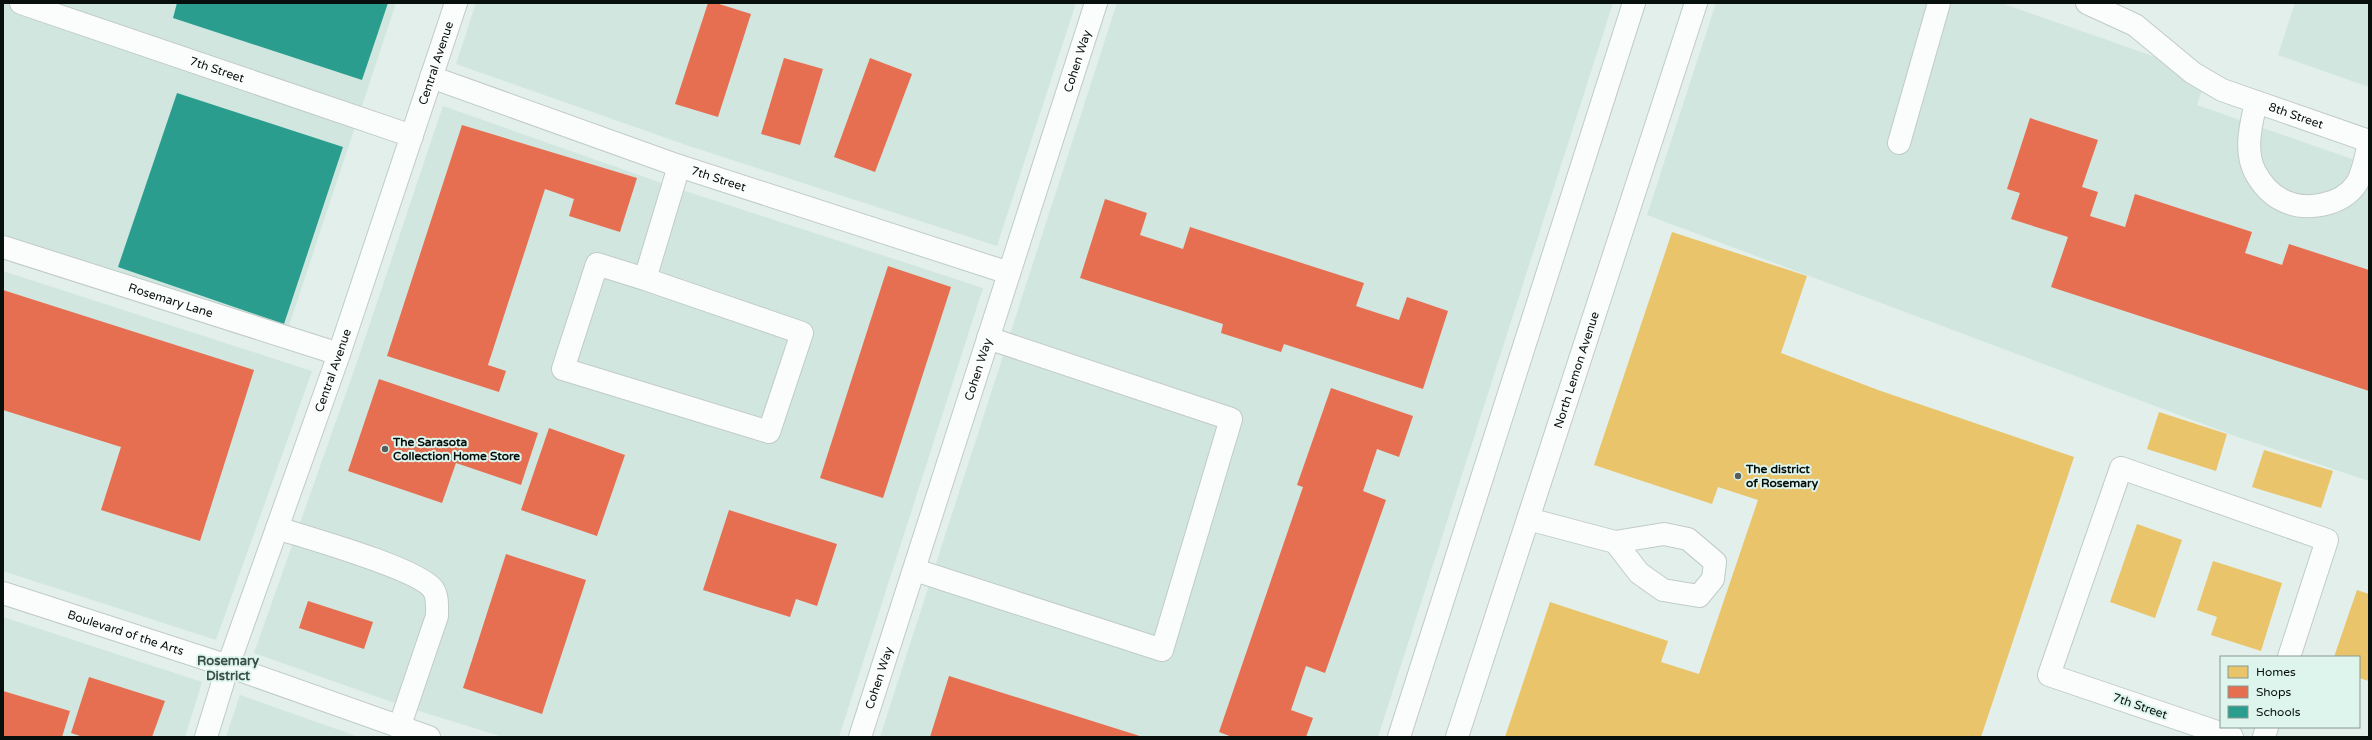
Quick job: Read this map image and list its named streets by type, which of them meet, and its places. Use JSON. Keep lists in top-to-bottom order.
{
  "streets": {
    "street": [
      "Cohen Way",
      "Central Avenue",
      "7th Street",
      "8th Street",
      "Rosemary Lane",
      "North Lemon Avenue",
      "Boulevard of the Arts"
    ]
  },
  "crossings": [
    ["Cohen Way", "7th Street"],
    ["Central Avenue", "7th Street"],
    ["Central Avenue", "Rosemary Lane"],
    ["Central Avenue", "Boulevard of the Arts"]
  ],
  "districts": ["Rosemary District"],
  "places": ["The Sarasota Collection Home Store", "The district of Rosemary"],
  "legend": ["Homes", "Shops", "Schools"]
}
